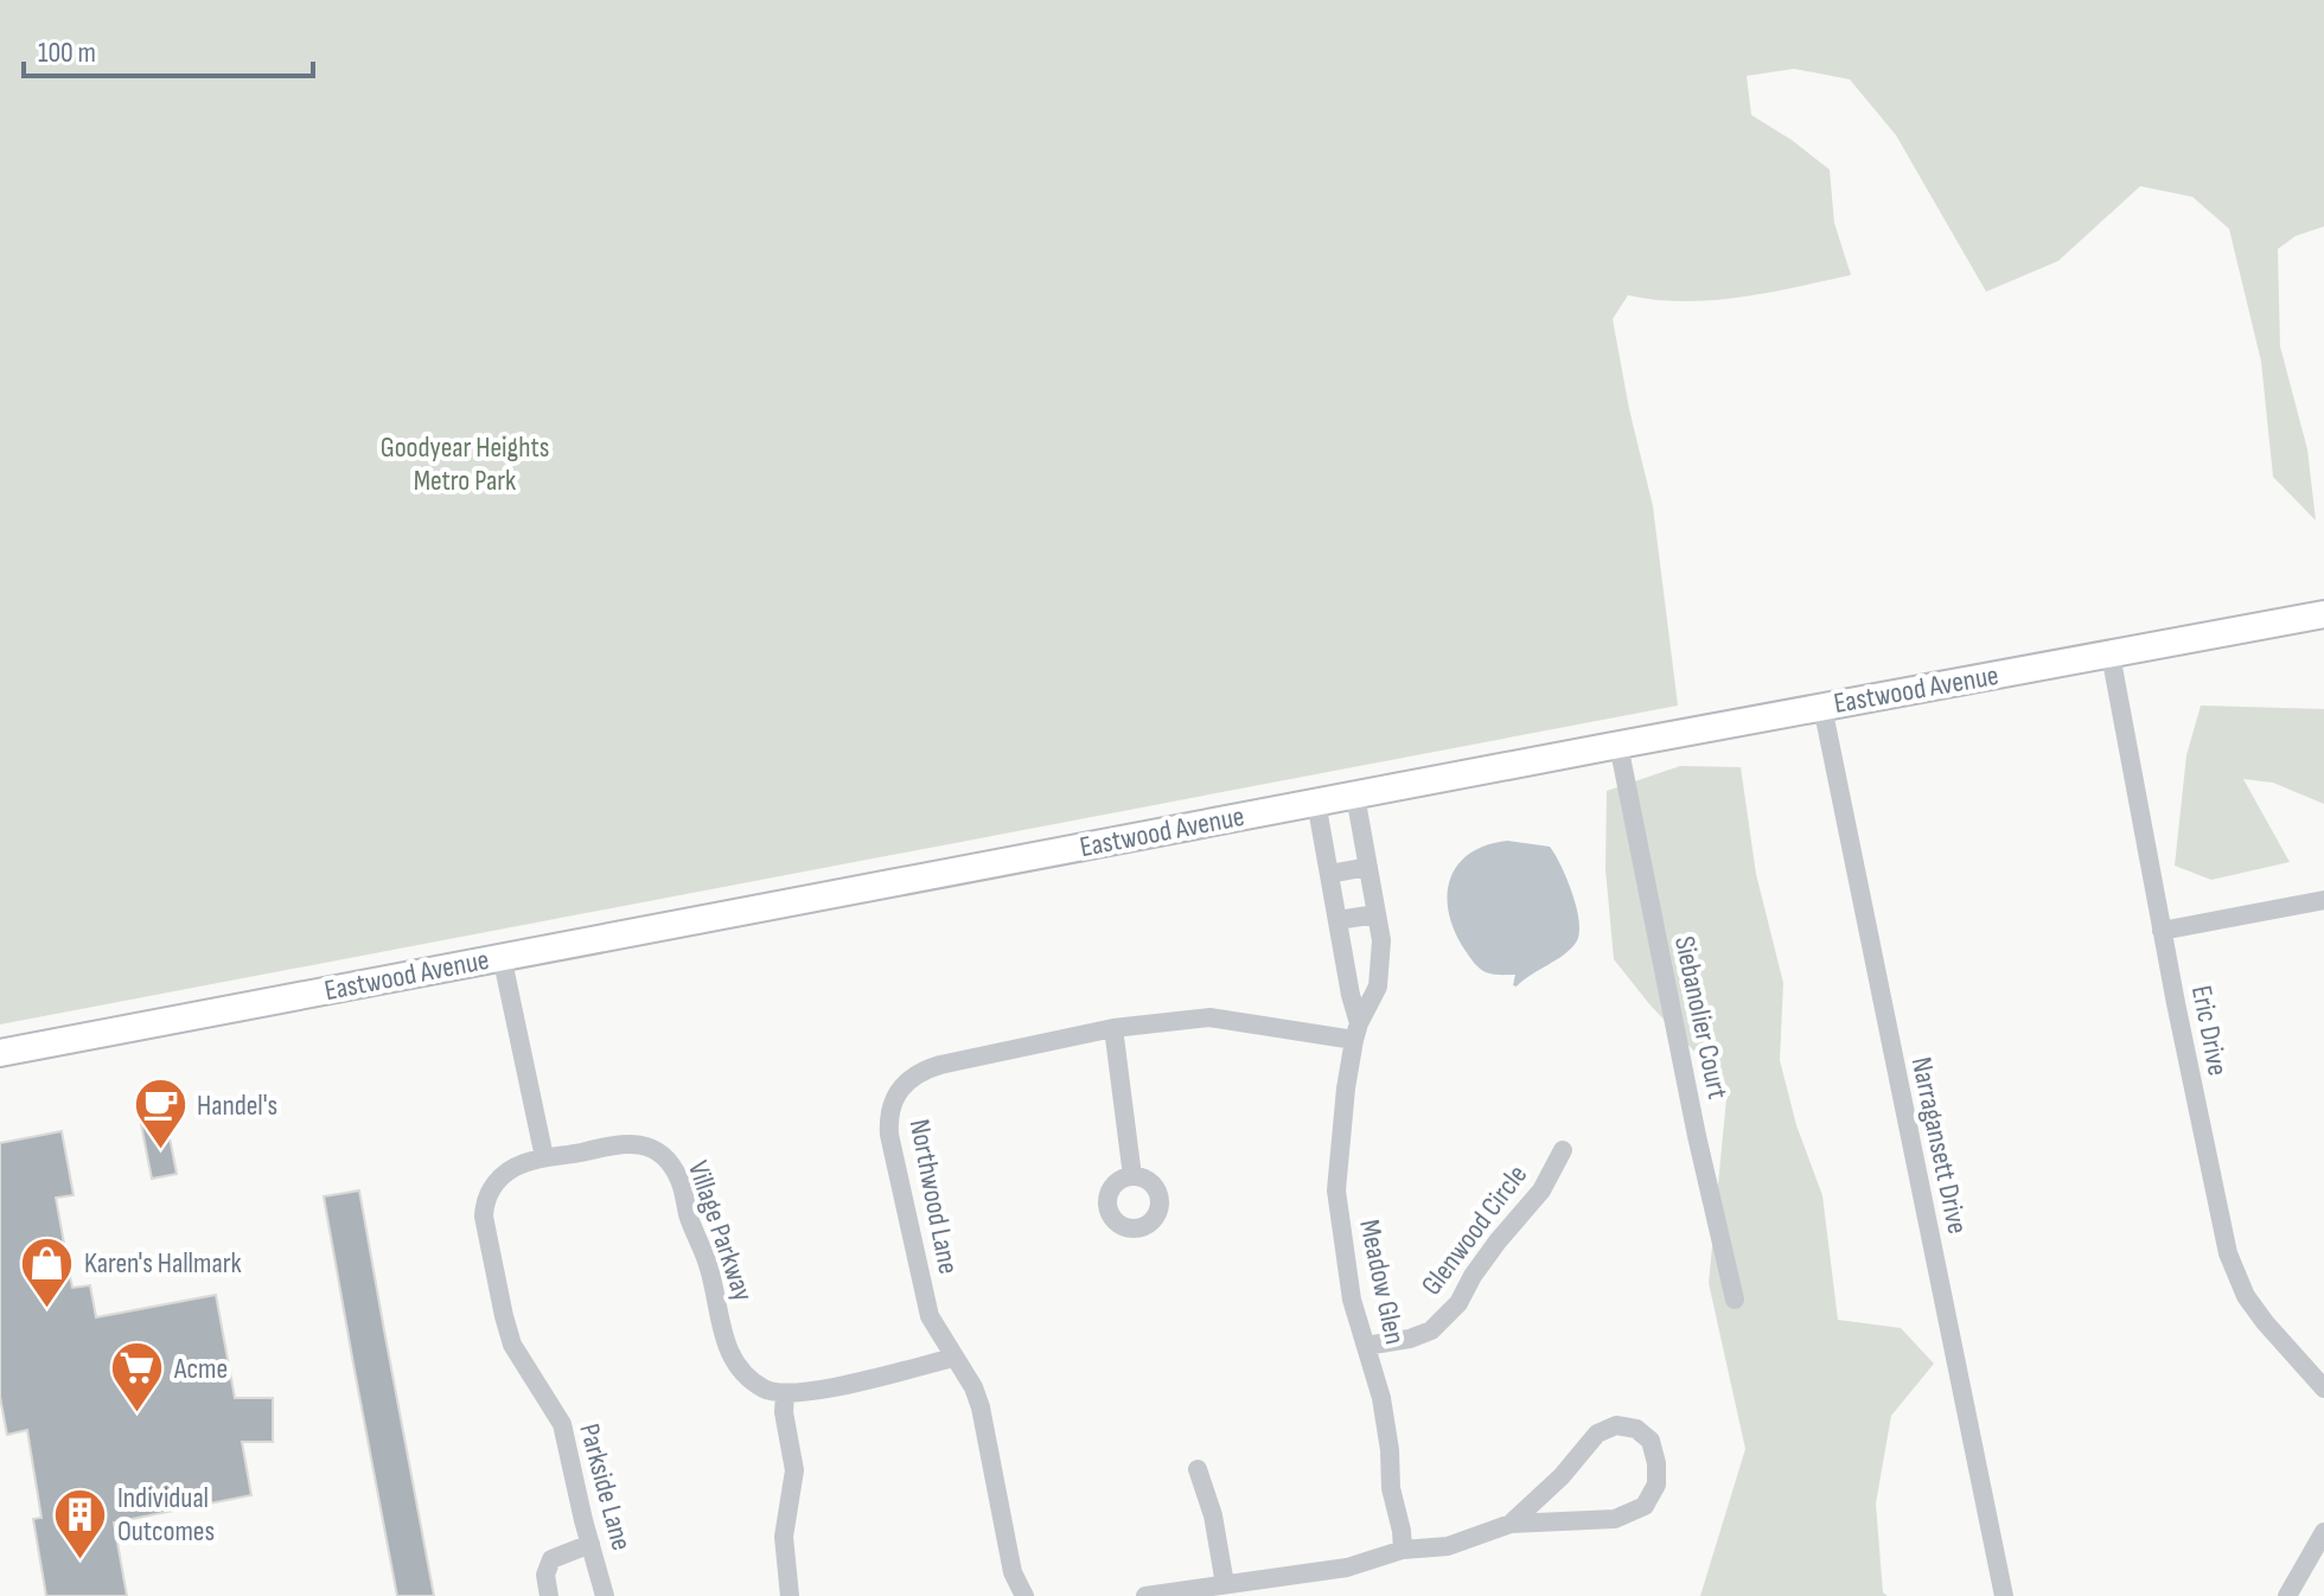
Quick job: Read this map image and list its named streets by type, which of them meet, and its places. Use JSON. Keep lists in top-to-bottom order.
{
  "streets": {
    "street": [
      "Eastwood Avenue",
      "Siebanolier Court",
      "Eric Drive",
      "Narragansett Drive",
      "Northwood Lane",
      "Glenwood Circle",
      "Village Parkway",
      "Meadow Glen",
      "Parkside Lane"
    ]
  },
  "crossings": [
    ["Eastwood Avenue", "Siebanolier Court"],
    ["Eastwood Avenue", "Eric Drive"],
    ["Eastwood Avenue", "Narragansett Drive"],
    ["Eastwood Avenue", "Meadow Glen"],
    ["Northwood Lane", "Meadow Glen"],
    ["Glenwood Circle", "Meadow Glen"],
    ["Village Parkway", "Parkside Lane"]
  ],
  "parks": ["Goodyear Heights Metro Park"],
  "places": {
    "cafe": ["Handel's"],
    "shop": ["Karen's Hallmark"],
    "supermarket": ["Acme"],
    "building": ["Individual Outcomes"]
  },
  "scale_bar": "100 m"
}
